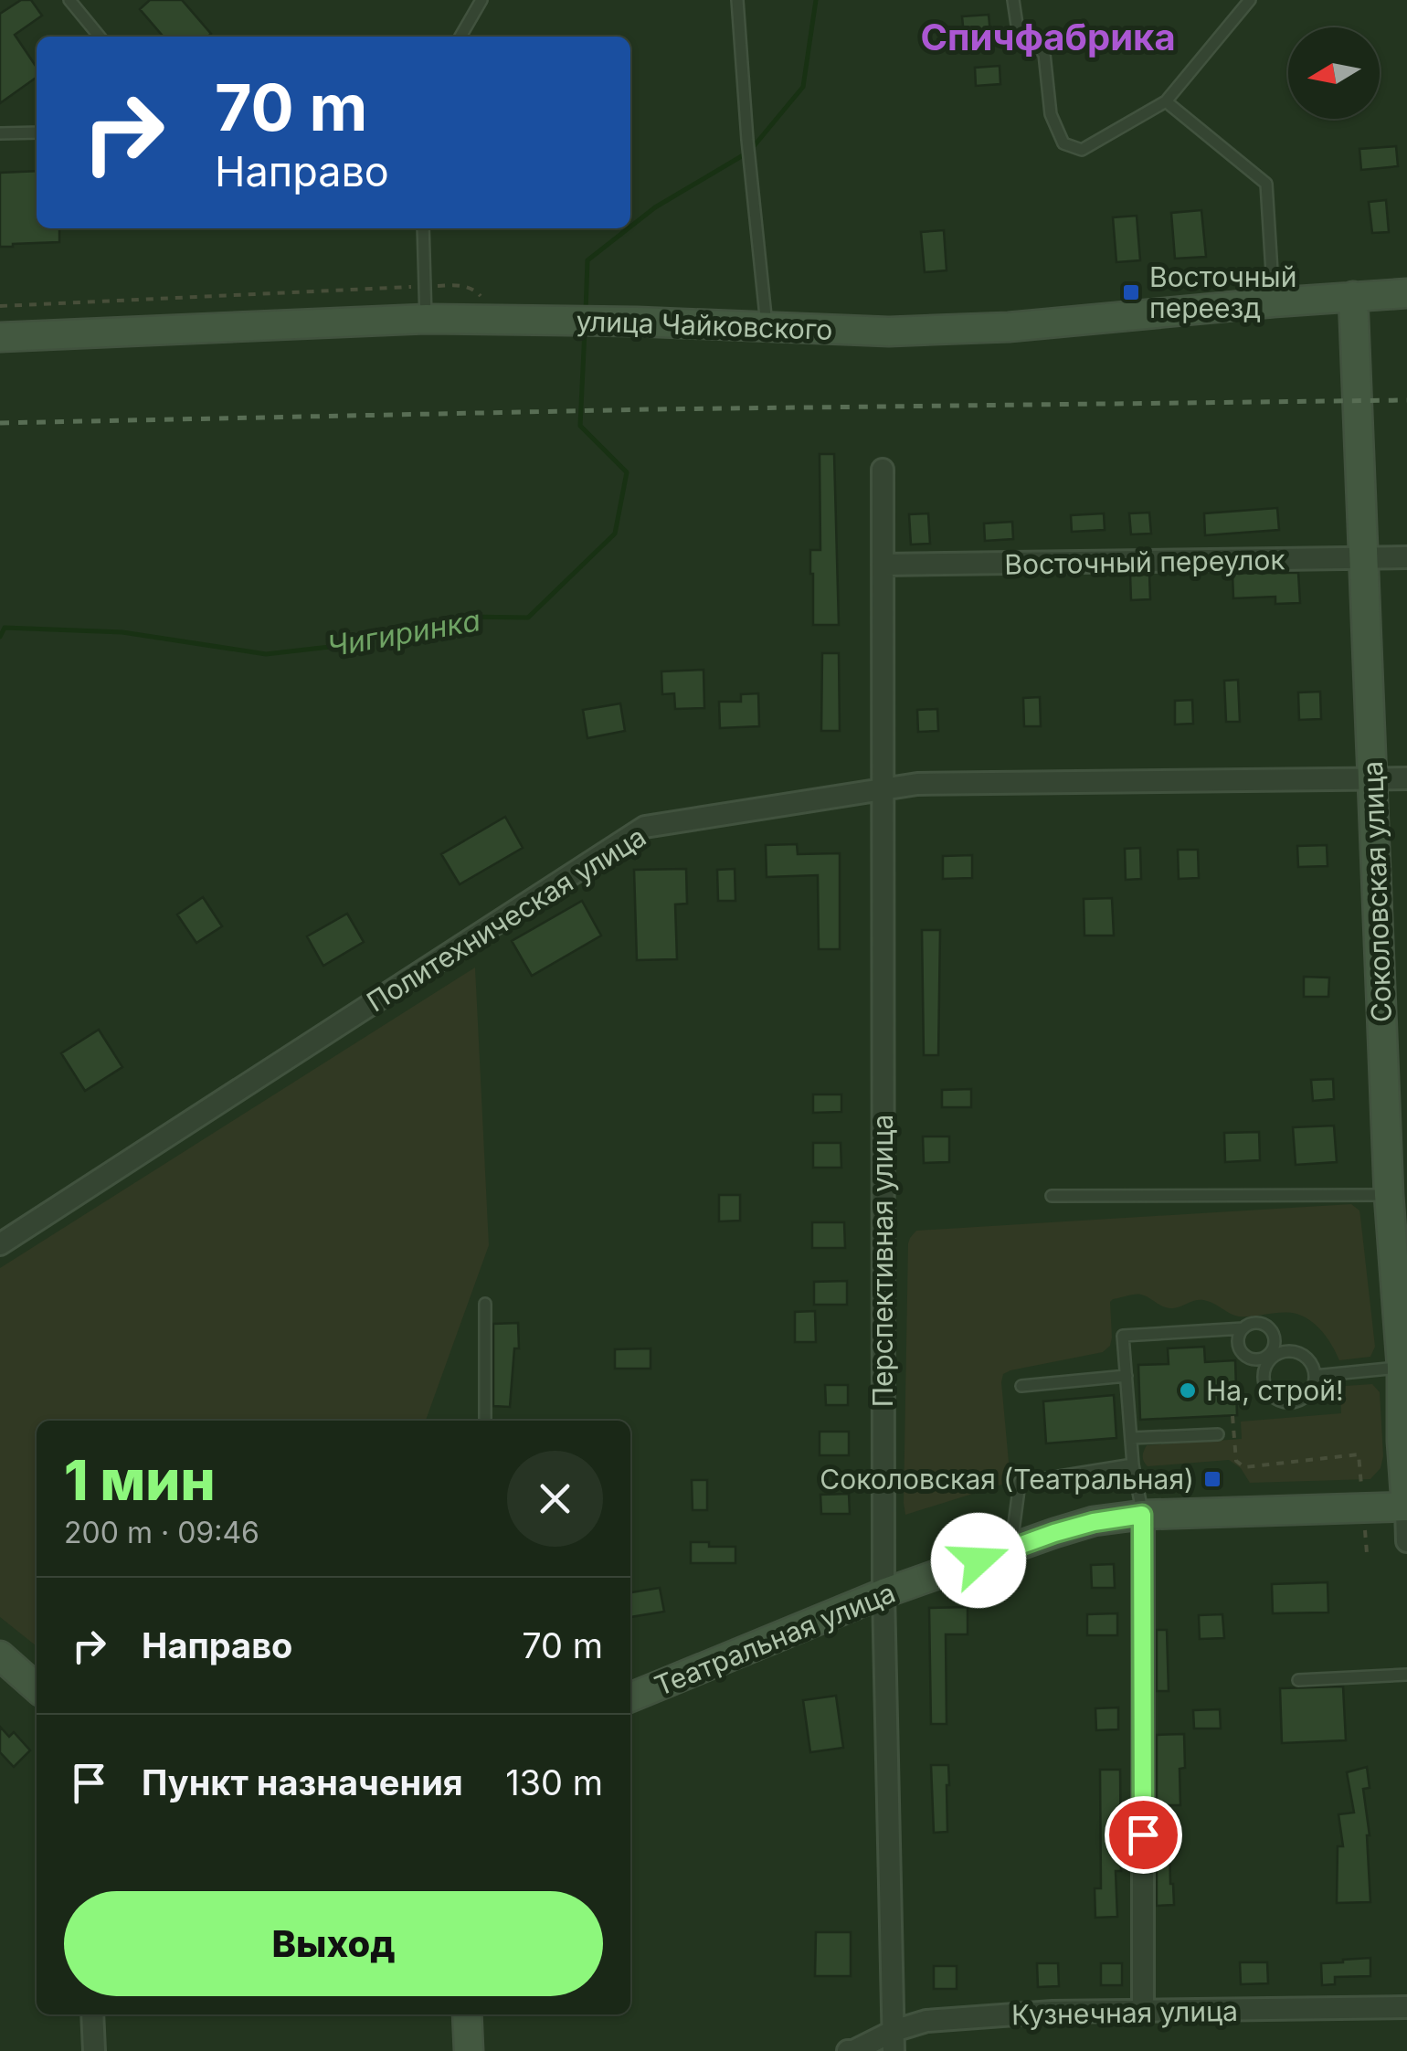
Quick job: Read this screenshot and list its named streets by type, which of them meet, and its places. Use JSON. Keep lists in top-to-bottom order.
{
  "streets": {
    "street": [
      "улица Чайковского",
      "Восточный переулок",
      "Соколовская улица",
      "Политехническая улица",
      "Перспективная улица",
      "Театральная улица",
      "Кузнечная улица"
    ]
  },
  "crossings": [
    ["улица Чайковского", "Соколовская улица"],
    ["Восточный переулок", "Соколовская улица"],
    ["Восточный переулок", "Перспективная улица"],
    ["Соколовская улица", "Политехническая улица"],
    ["Соколовская улица", "Театральная улица"],
    ["Политехническая улица", "Перспективная улица"],
    ["Перспективная улица", "Театральная улица"],
    ["Перспективная улица", "Кузнечная улица"]
  ],
  "districts": ["Спичфабрика"],
  "water": ["Чигиринка"],
  "places": {
    "transit": ["Восточный переезд", "Соколовская (Театральная)"],
    "other": ["На, строй!"]
  },
  "north": "left",
  "page": {
    "turn": ["70 m", "Направо"],
    "heading": ["1 мин", "200 m · 09:46"],
    "list": [
      {
        "name": "Направо",
        "value": "70 m"
      },
      {
        "name": "Пункт назначения",
        "value": "130 m"
      }
    ],
    "buttons": "Выход"
  }
}
